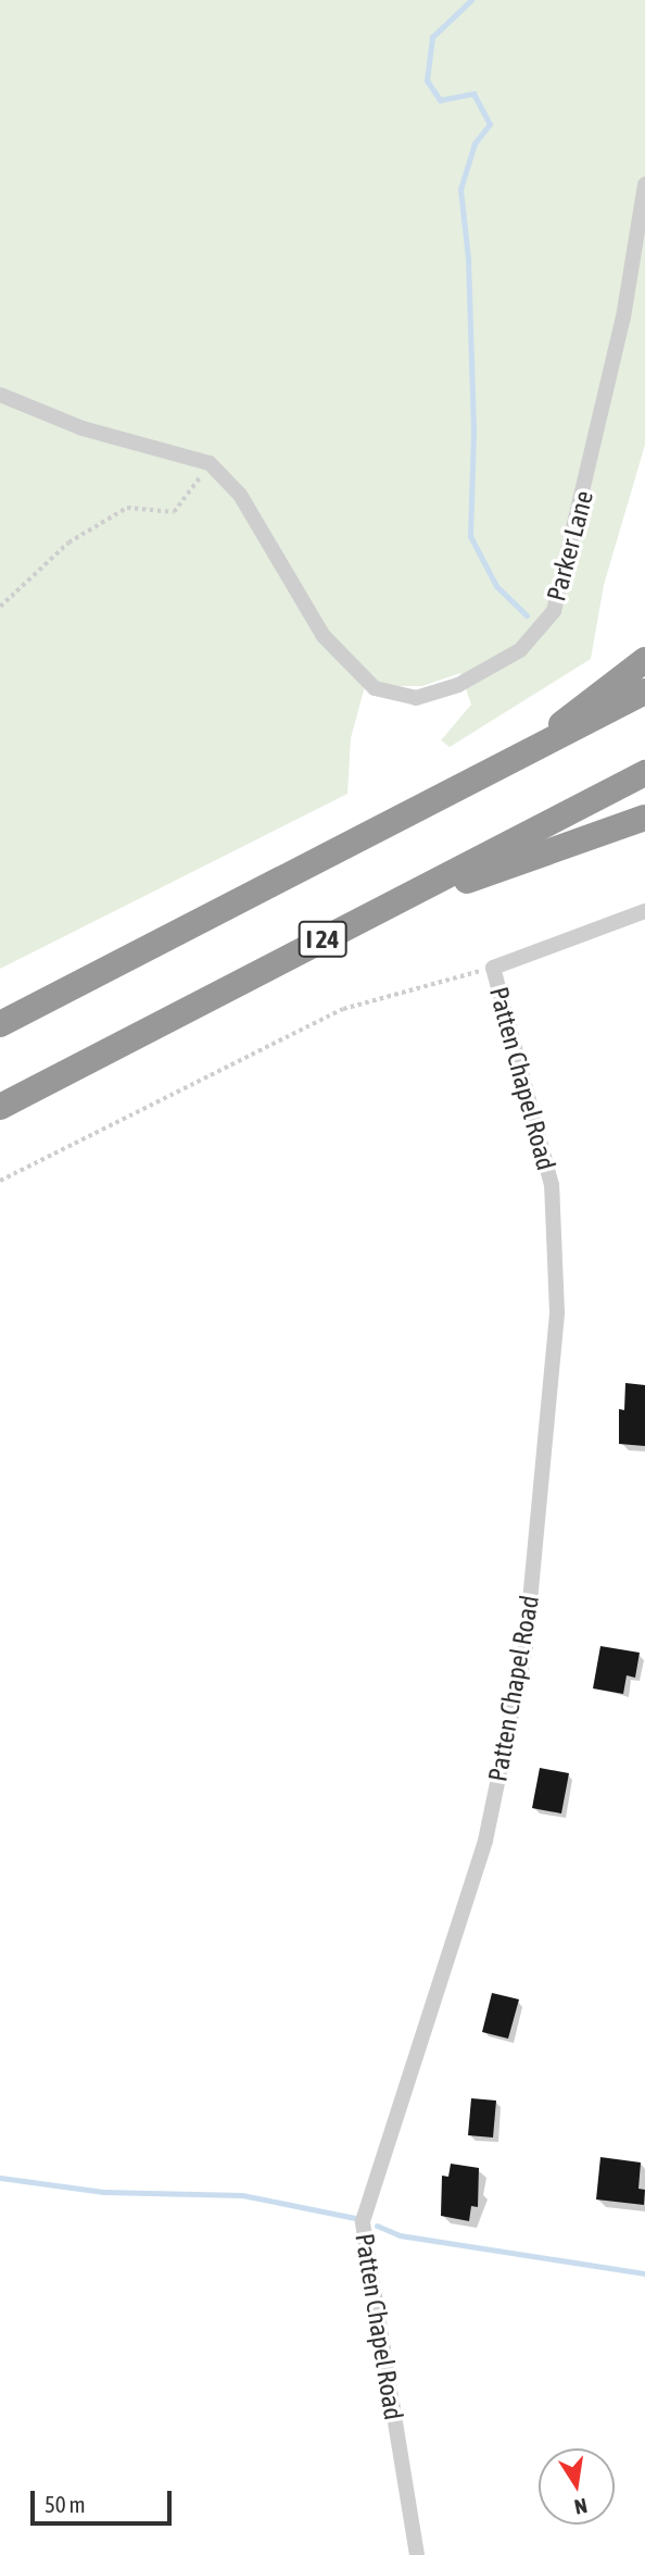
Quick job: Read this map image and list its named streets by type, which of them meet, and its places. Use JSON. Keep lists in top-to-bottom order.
{
  "streets": {
    "highway": ["I 24"],
    "street": ["Parker Lane", "Patten Chapel Road"]
  },
  "scale_bar": "50 m",
  "north": "bottom"
}
